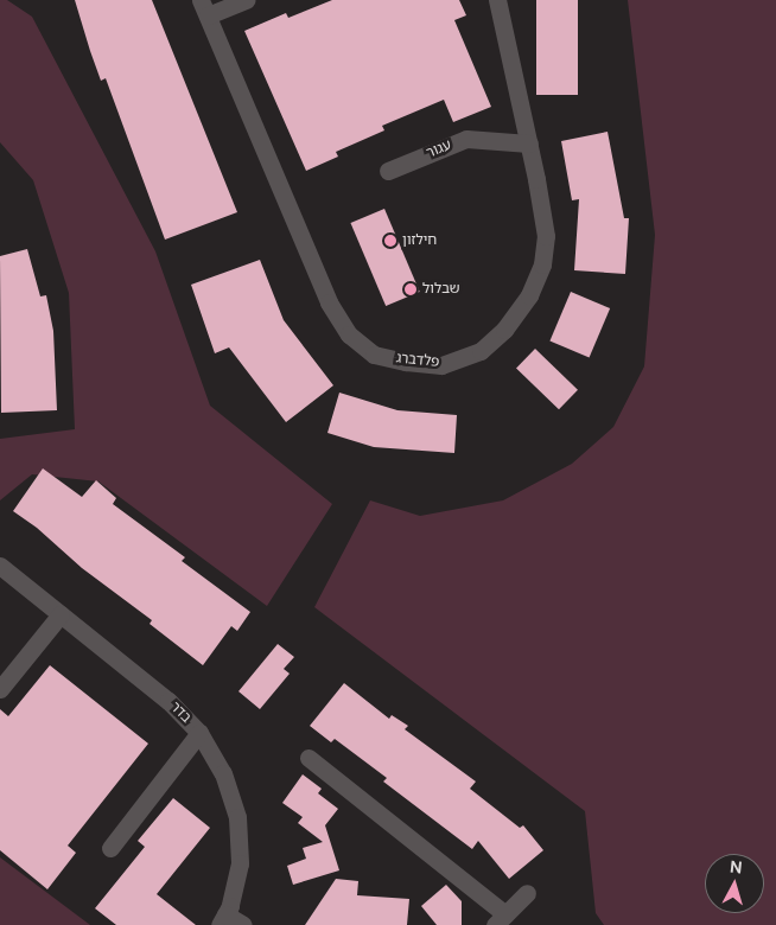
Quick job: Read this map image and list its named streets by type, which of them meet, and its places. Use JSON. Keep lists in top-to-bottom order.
{
  "streets": {
    "street": ["עגור", "פלדברג", "בדר"]
  },
  "crossings": [
    ["עגור", "פלדברג"]
  ],
  "places": ["חילזון", "שבלול"],
  "north": "top"
}
